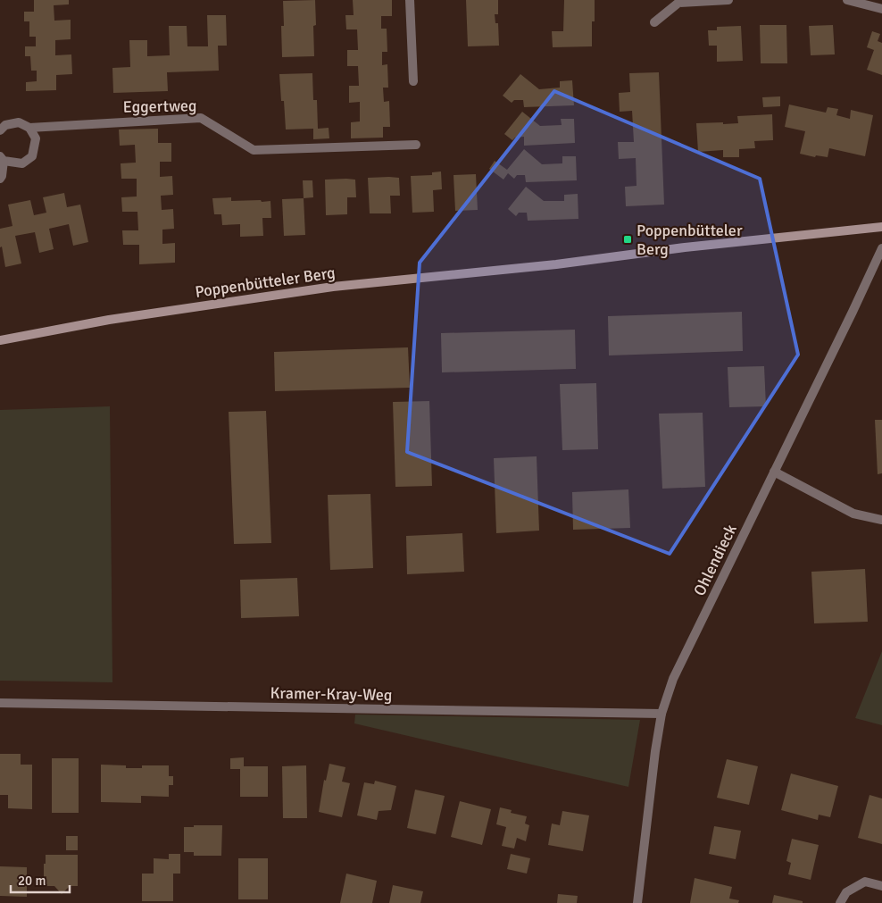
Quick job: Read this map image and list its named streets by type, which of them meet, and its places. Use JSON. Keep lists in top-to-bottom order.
{
  "streets": {
    "main road": ["Poppenbütteler Berg"],
    "street": ["Eggertweg", "Ohlendieck", "Kramer-Kray-Weg"]
  },
  "crossings": [
    ["Ohlendieck", "Kramer-Kray-Weg"]
  ],
  "places": {
    "transit": ["Poppenbütteler Berg"]
  },
  "scale_bar": "20 m"
}
